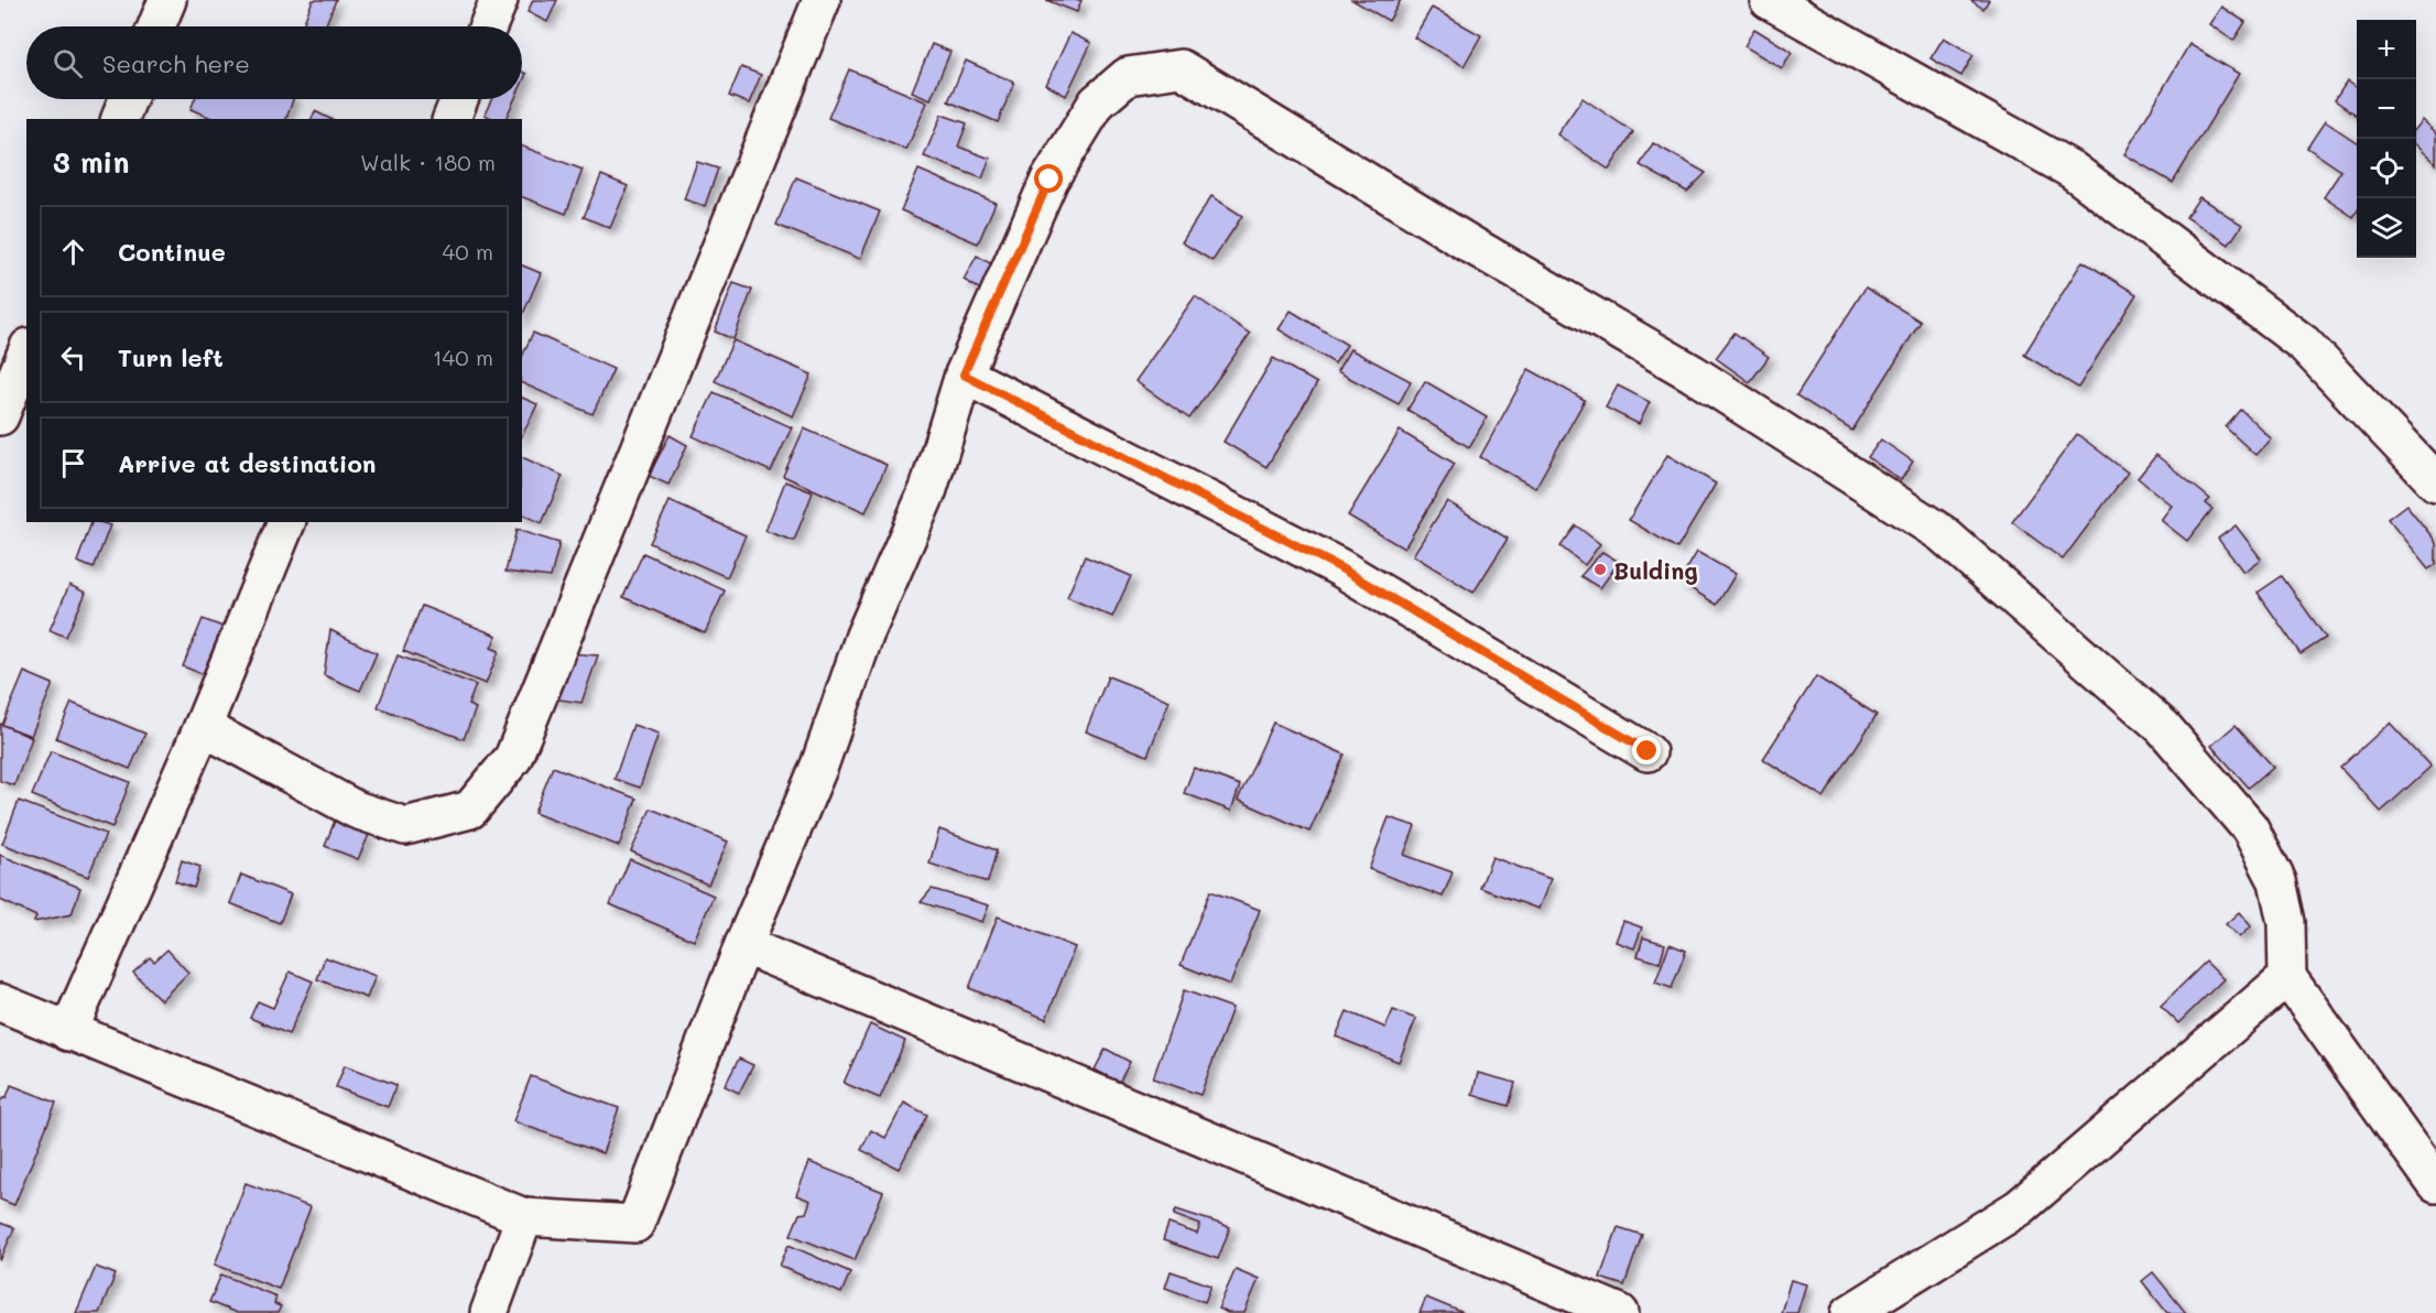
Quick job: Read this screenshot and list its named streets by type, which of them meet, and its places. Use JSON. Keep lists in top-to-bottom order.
{
  "places": ["Bulding"],
  "page": {
    "map_buttons": ["+", "−"],
    "search": "Search here",
    "heading": ["3 min", "Walk · 180 m"],
    "list": [
      ["Continue", "40 m"],
      ["Turn left", "140 m"],
      "Arrive at destination"
    ]
  }
}
